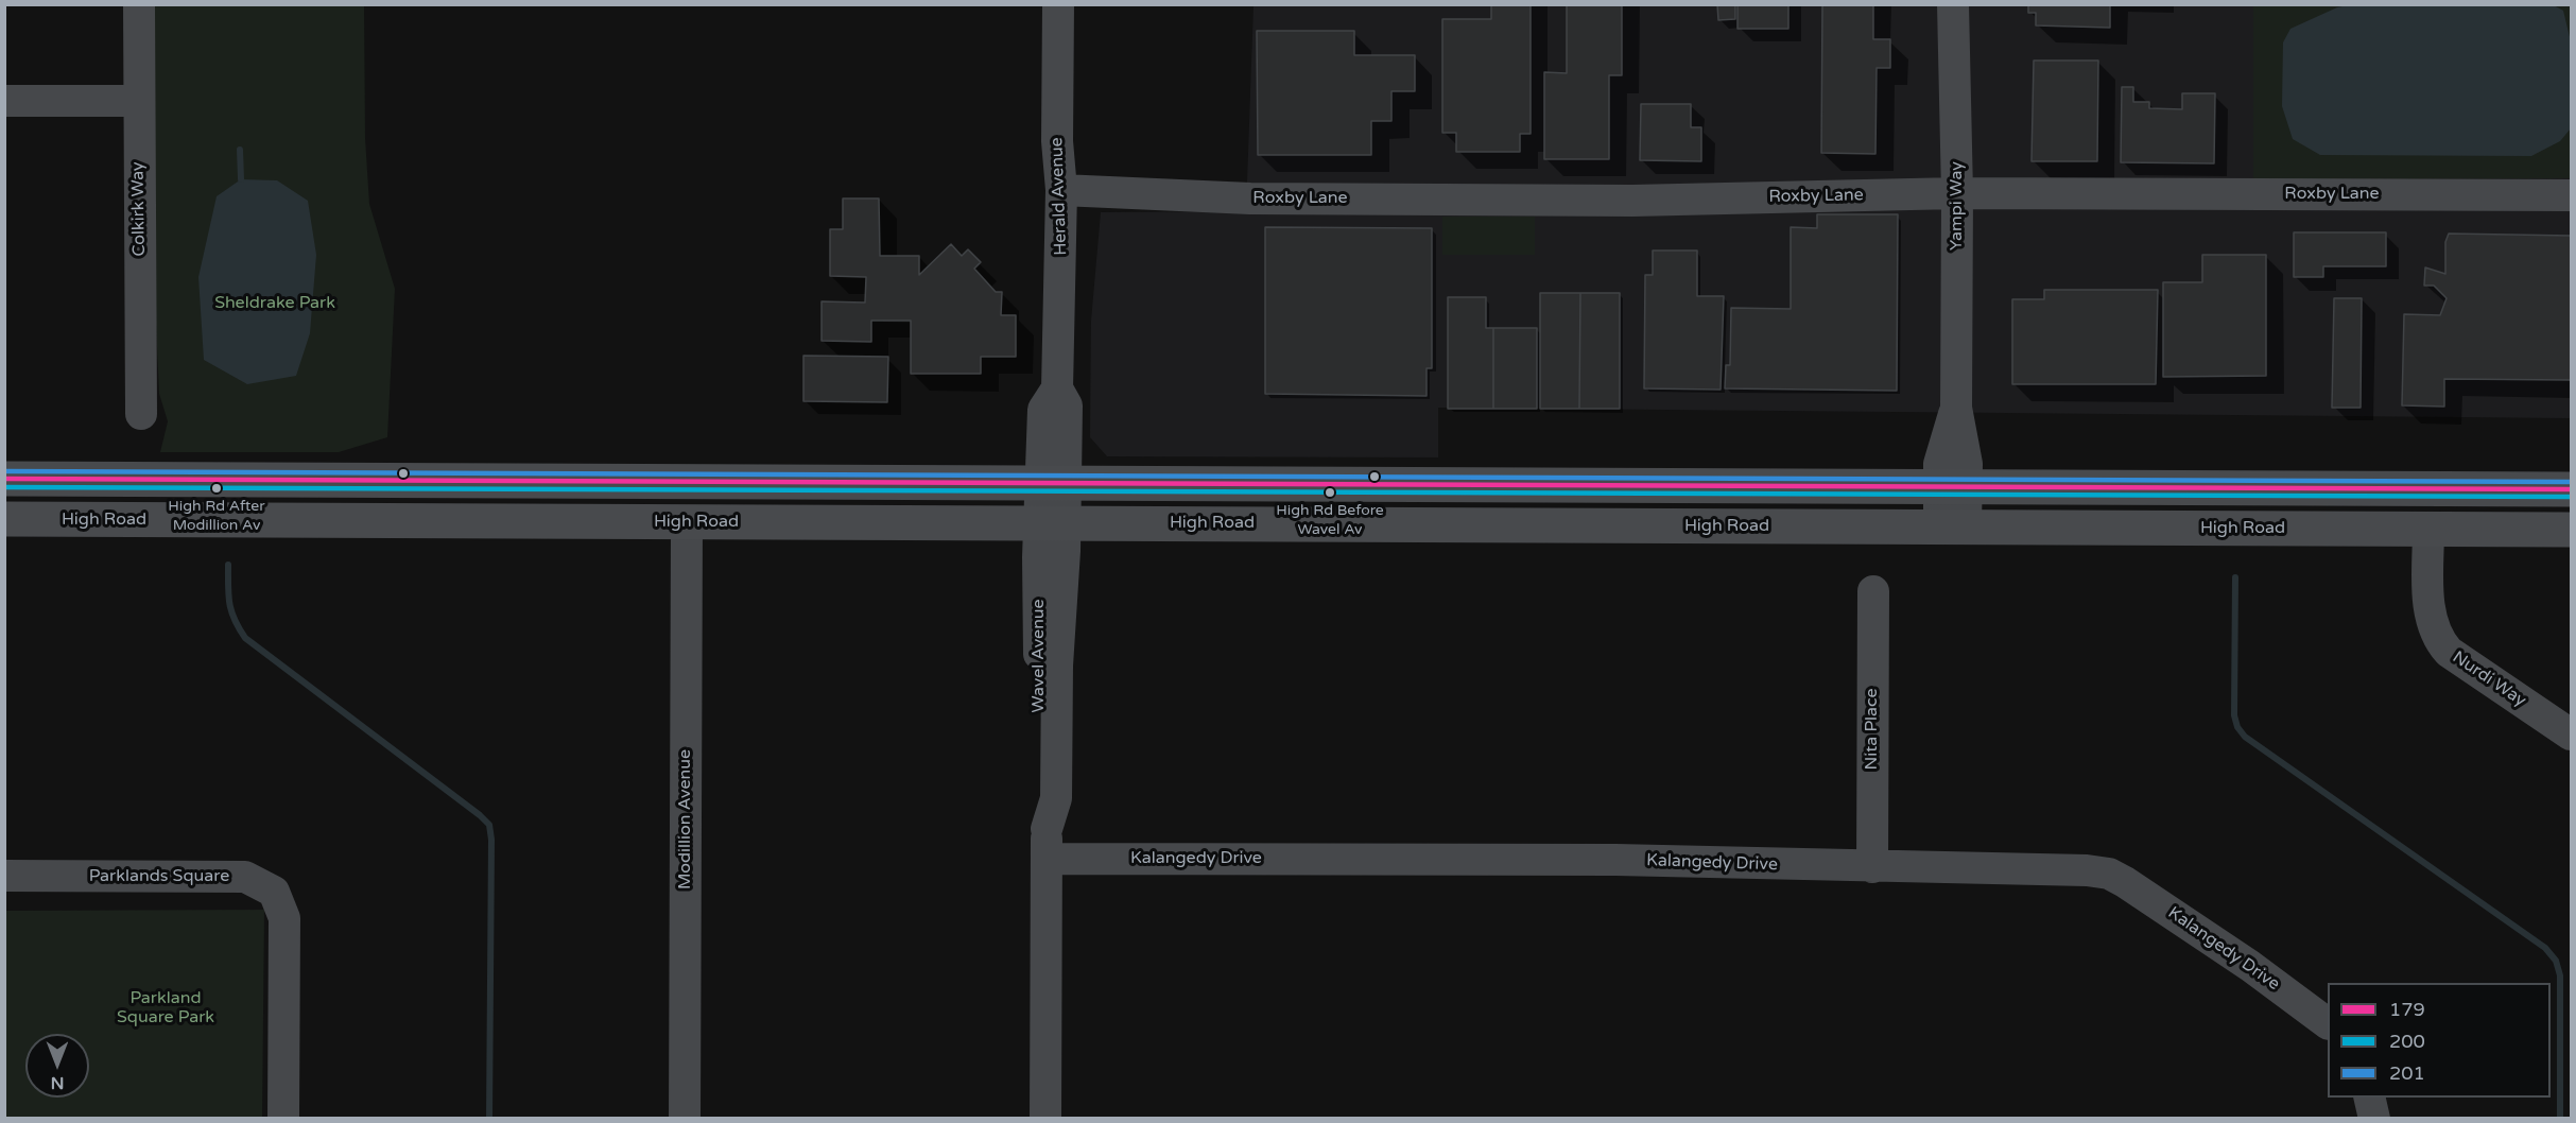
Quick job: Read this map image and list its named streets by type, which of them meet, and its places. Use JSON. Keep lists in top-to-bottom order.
{
  "streets": {
    "main road": ["High Road"],
    "street": [
      "Roxby Lane",
      "Herald Avenue",
      "Yampi Way",
      "Colkirk Way",
      "Wavel Avenue",
      "Nurdi Way",
      "Nita Place",
      "Modillion Avenue",
      "Kalangedy Drive",
      "Parklands Square"
    ]
  },
  "crossings": [
    ["Roxby Lane", "Herald Avenue"],
    ["Roxby Lane", "Yampi Way"],
    ["Herald Avenue", "High Road"],
    ["Herald Avenue", "Wavel Avenue"],
    ["Yampi Way", "High Road"],
    ["High Road", "Wavel Avenue"],
    ["High Road", "Nurdi Way"],
    ["High Road", "Modillion Avenue"],
    ["Wavel Avenue", "Kalangedy Drive"],
    ["Nita Place", "Kalangedy Drive"]
  ],
  "parks": ["Sheldrake Park", "Parkland Square Park"],
  "places": ["High Rd After Modillion Av", "High Rd Before Wavel Av"],
  "lines": ["transit line 201", "transit line 179", "transit line 200"],
  "legend": ["179", "200", "201"],
  "north": "bottom"
}
